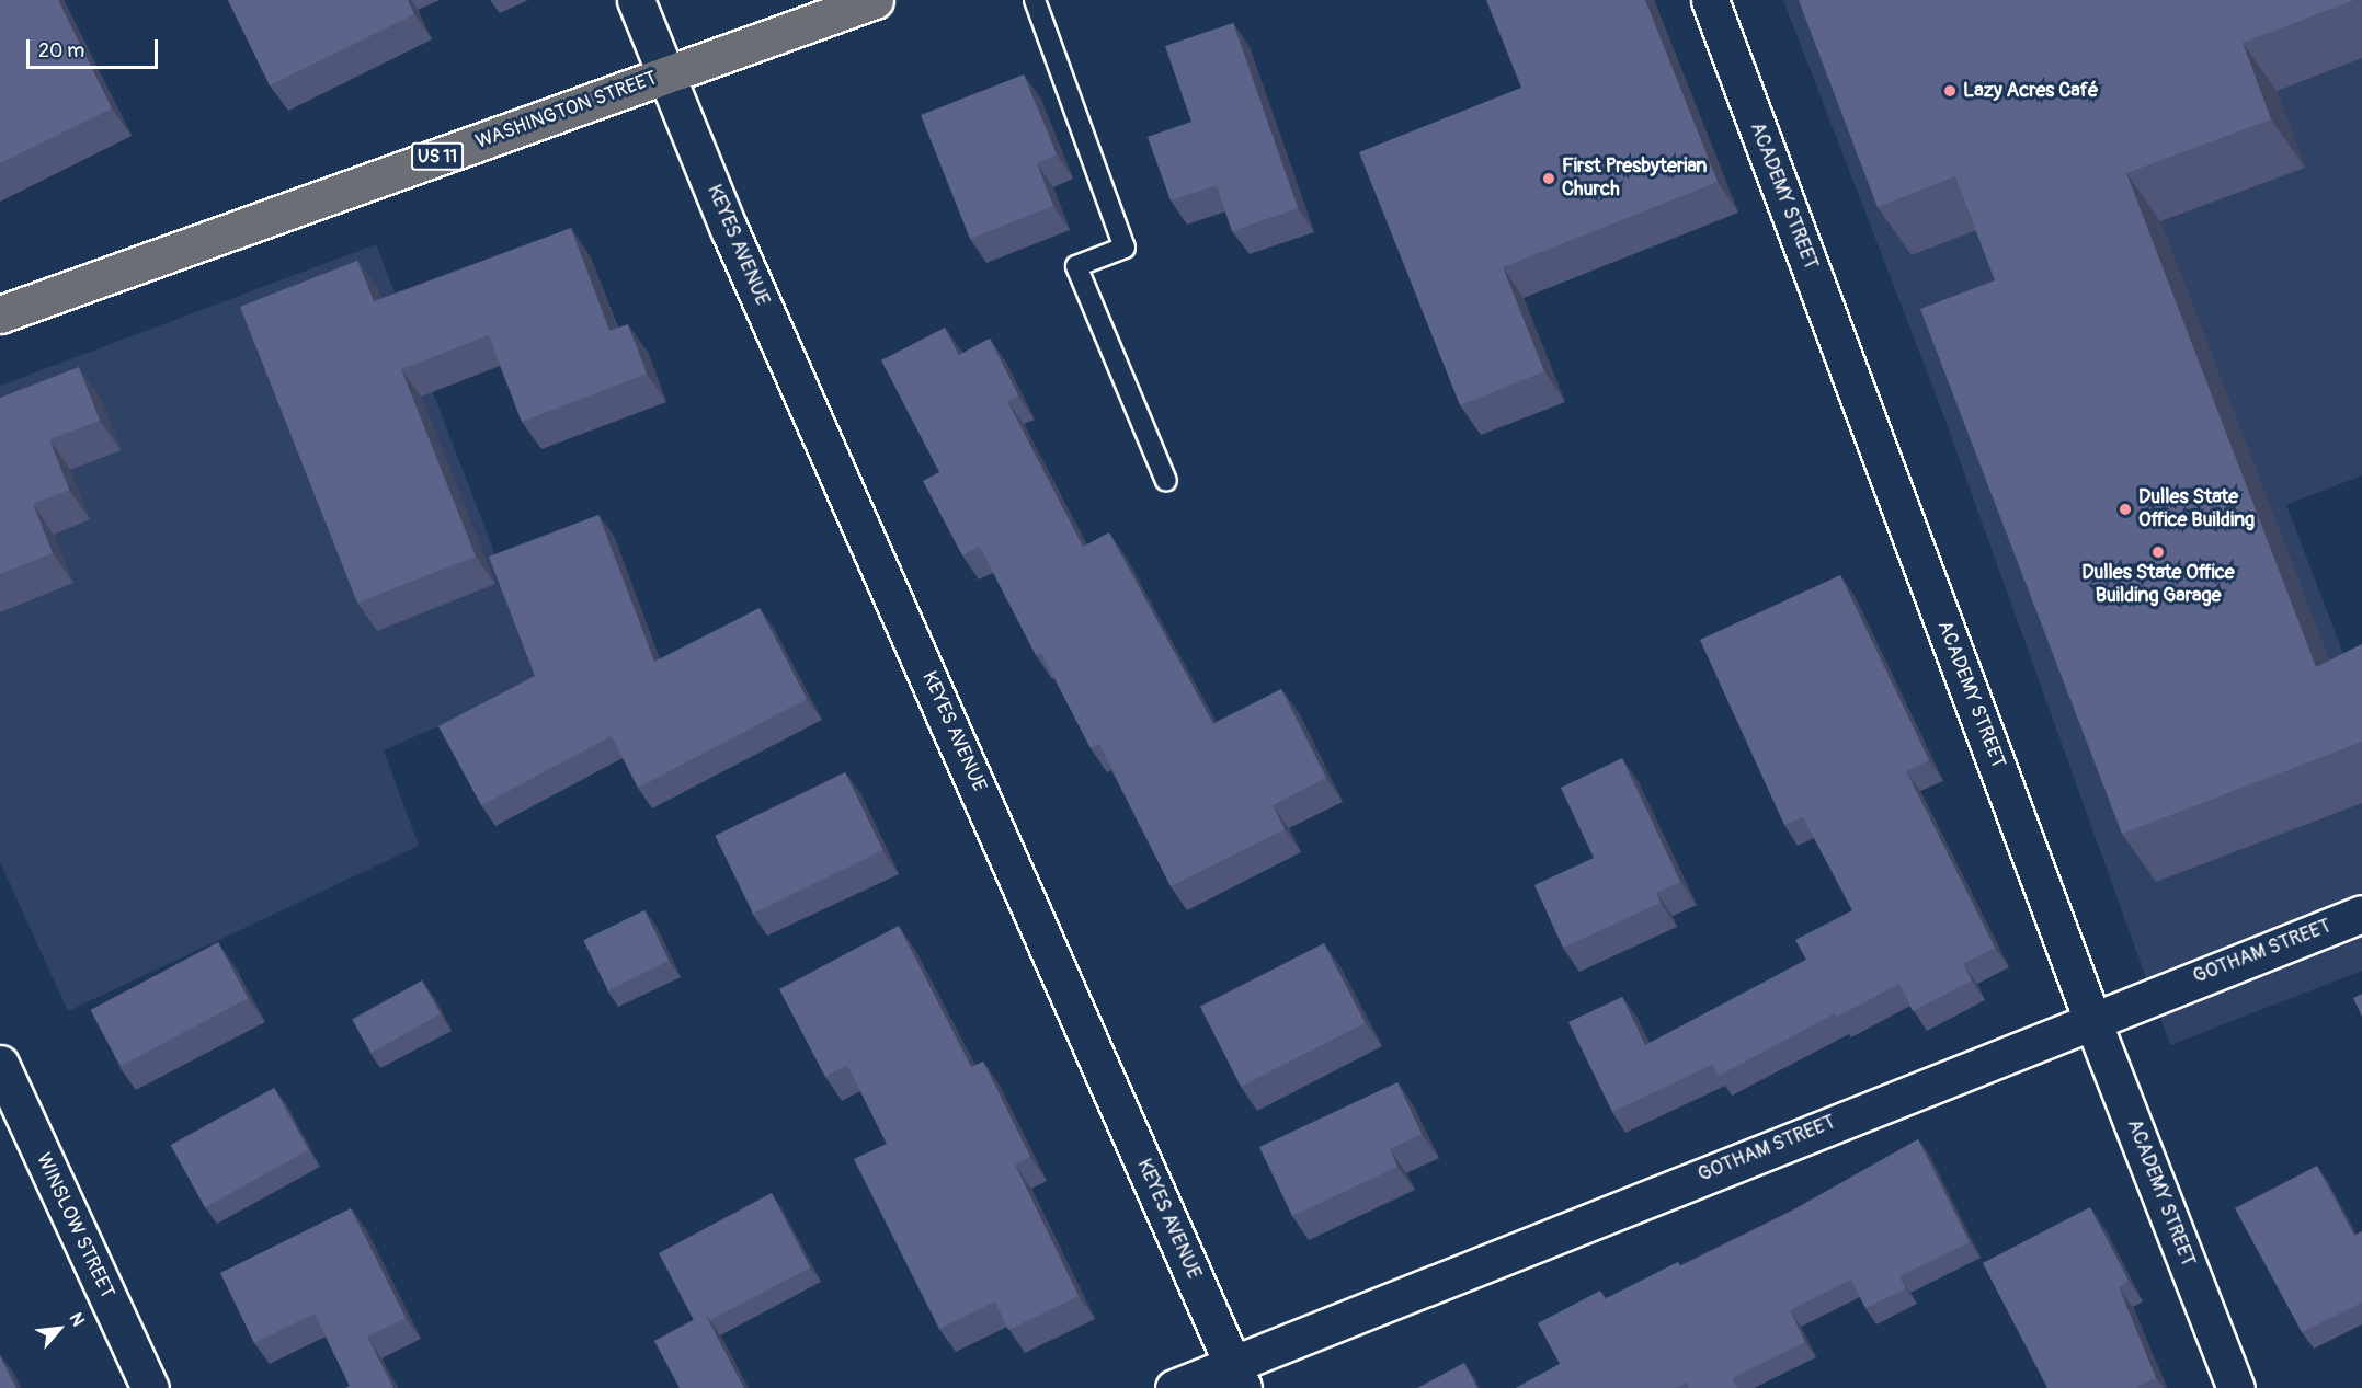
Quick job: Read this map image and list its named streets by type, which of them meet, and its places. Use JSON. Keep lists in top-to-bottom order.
{
  "streets": {
    "main road": ["WASHINGTON STREET", "US 11"],
    "street": [
      "ACADEMY STREET",
      "KEYES AVENUE",
      "GOTHAM STREET",
      "WINSLOW STREET"
    ]
  },
  "crossings": [
    ["WASHINGTON STREET", "KEYES AVENUE"],
    ["ACADEMY STREET", "GOTHAM STREET"],
    ["KEYES AVENUE", "GOTHAM STREET"]
  ],
  "places": [
    "Lazy Acres Café",
    "First Presbyterian Church",
    "Dulles State Office Building",
    "Dulles State Office Building Garage"
  ],
  "scale_bar": "20 m",
  "north": "top right"
}
